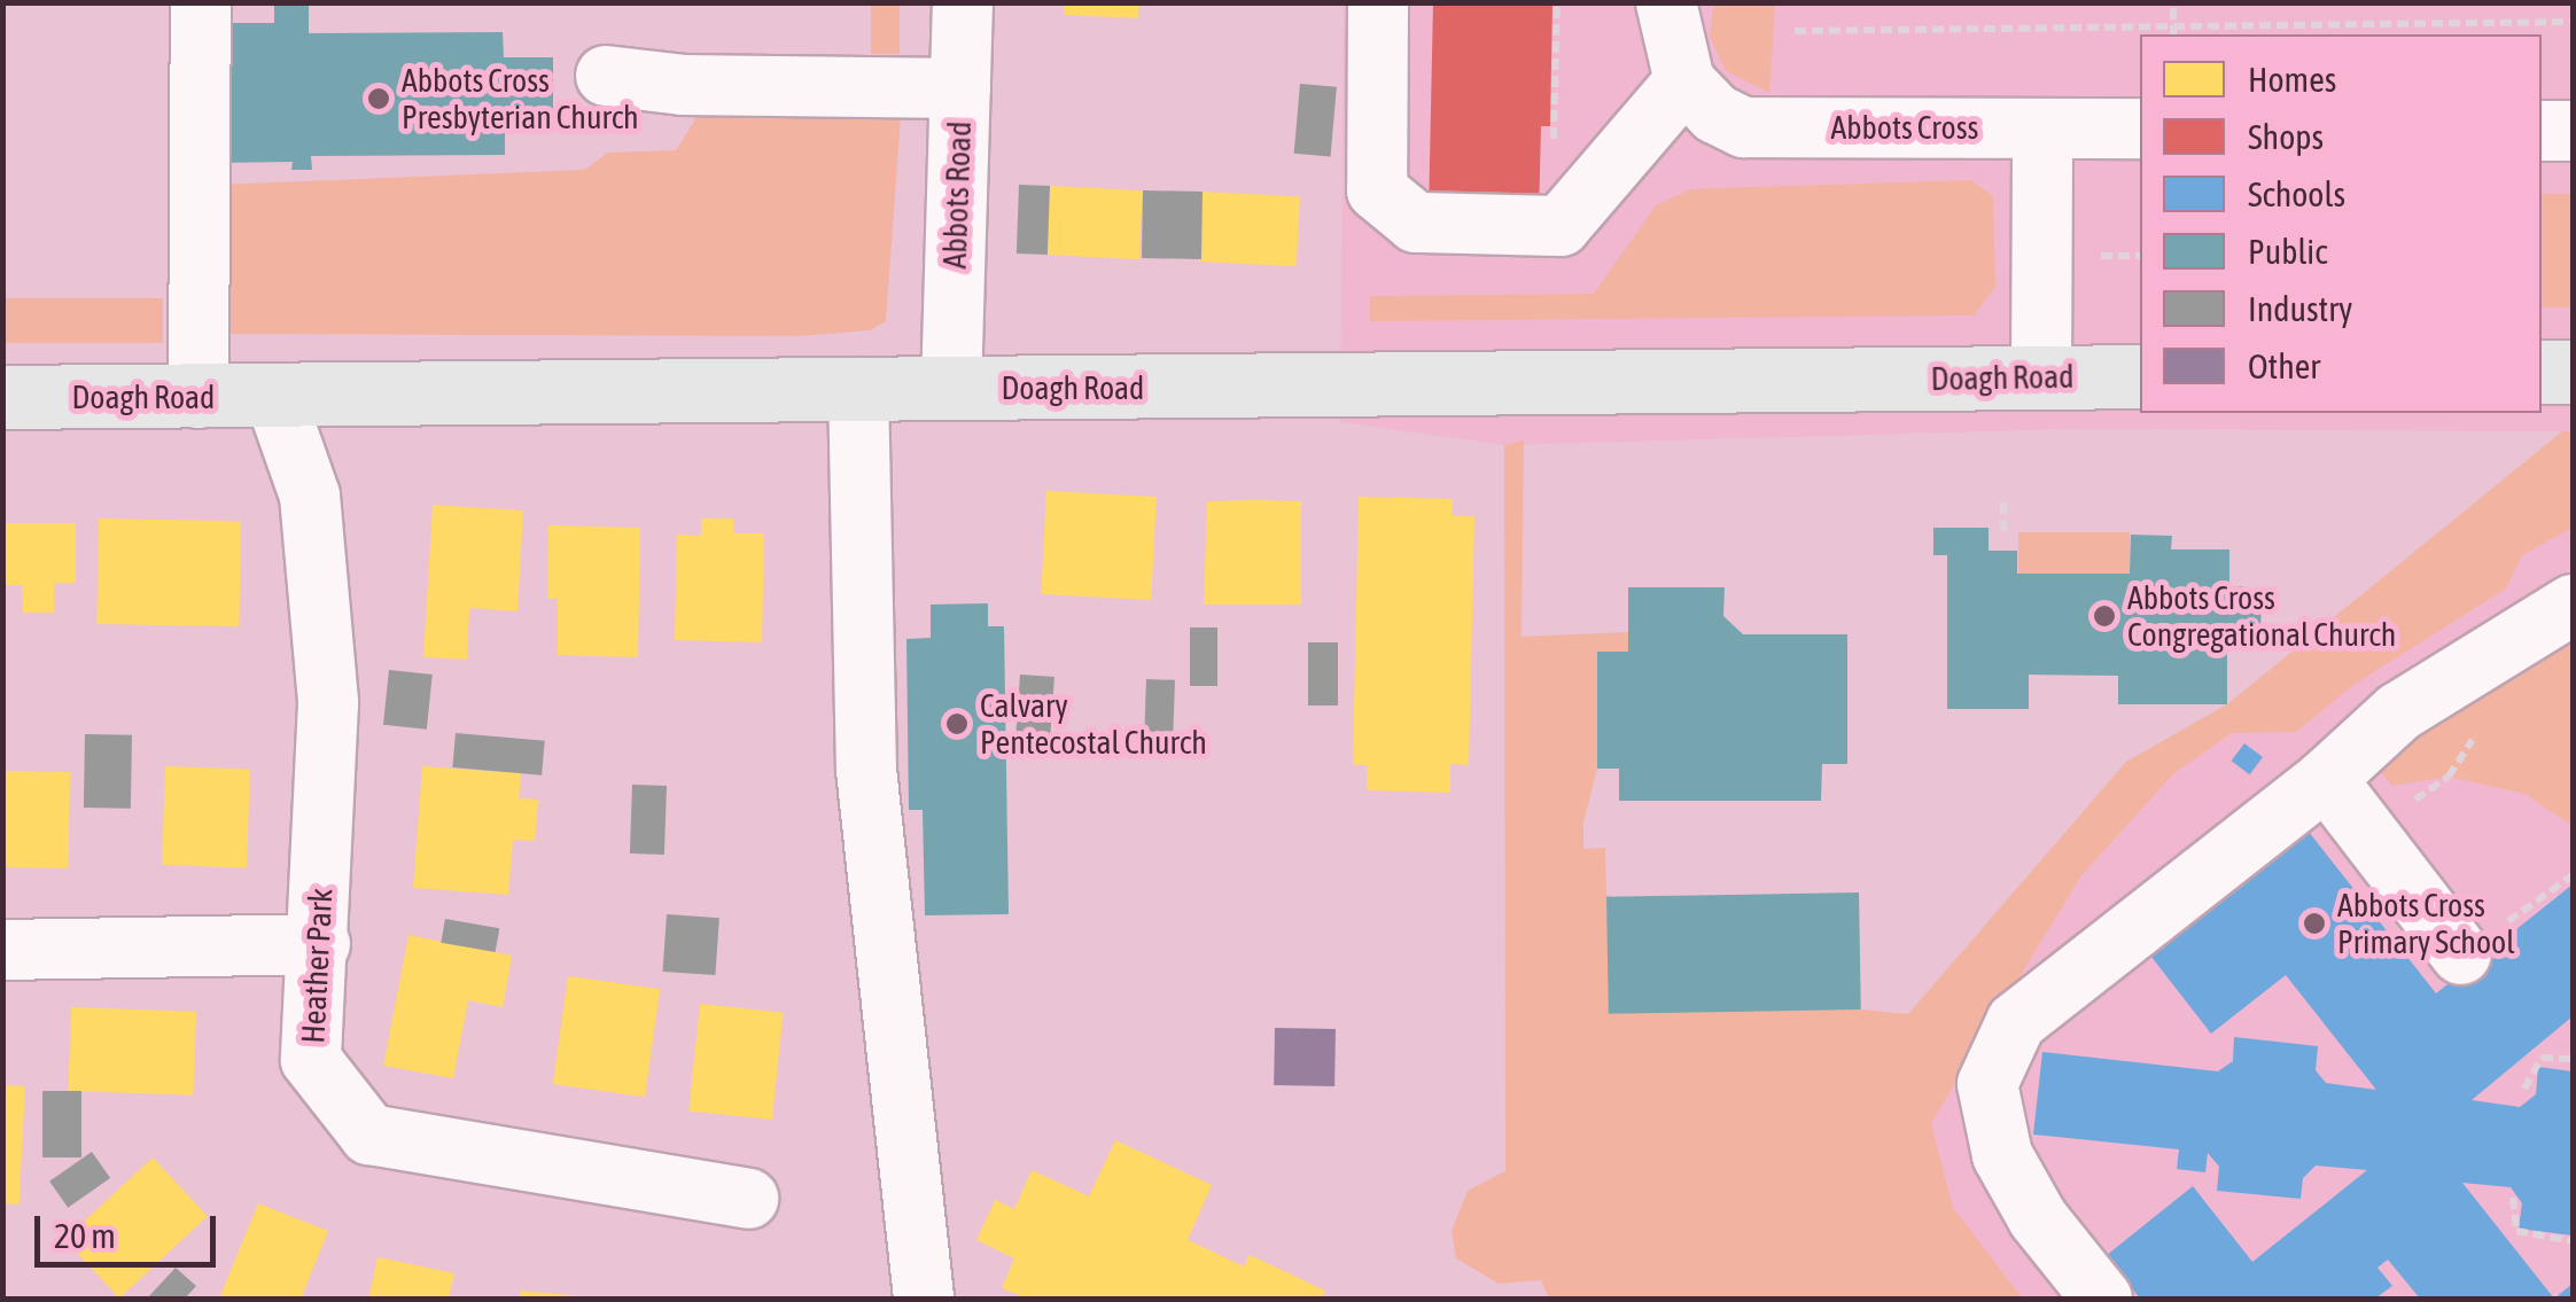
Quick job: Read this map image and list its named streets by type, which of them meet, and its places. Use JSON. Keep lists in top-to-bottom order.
{
  "streets": {
    "main road": ["Doagh Road"],
    "street": ["Abbots Cross", "Abbots Road", "Heather Park"]
  },
  "crossings": [
    ["Abbots Road", "Doagh Road"],
    ["Doagh Road", "Heather Park"]
  ],
  "places": [
    "Abbots Cross Presbyterian Church",
    "Abbots Cross Congregational Church",
    "Calvary Pentecostal Church",
    "Abbots Cross Primary School"
  ],
  "legend": [
    "Homes",
    "Shops",
    "Schools",
    "Public",
    "Industry",
    "Other"
  ],
  "scale_bar": "20 m"
}
